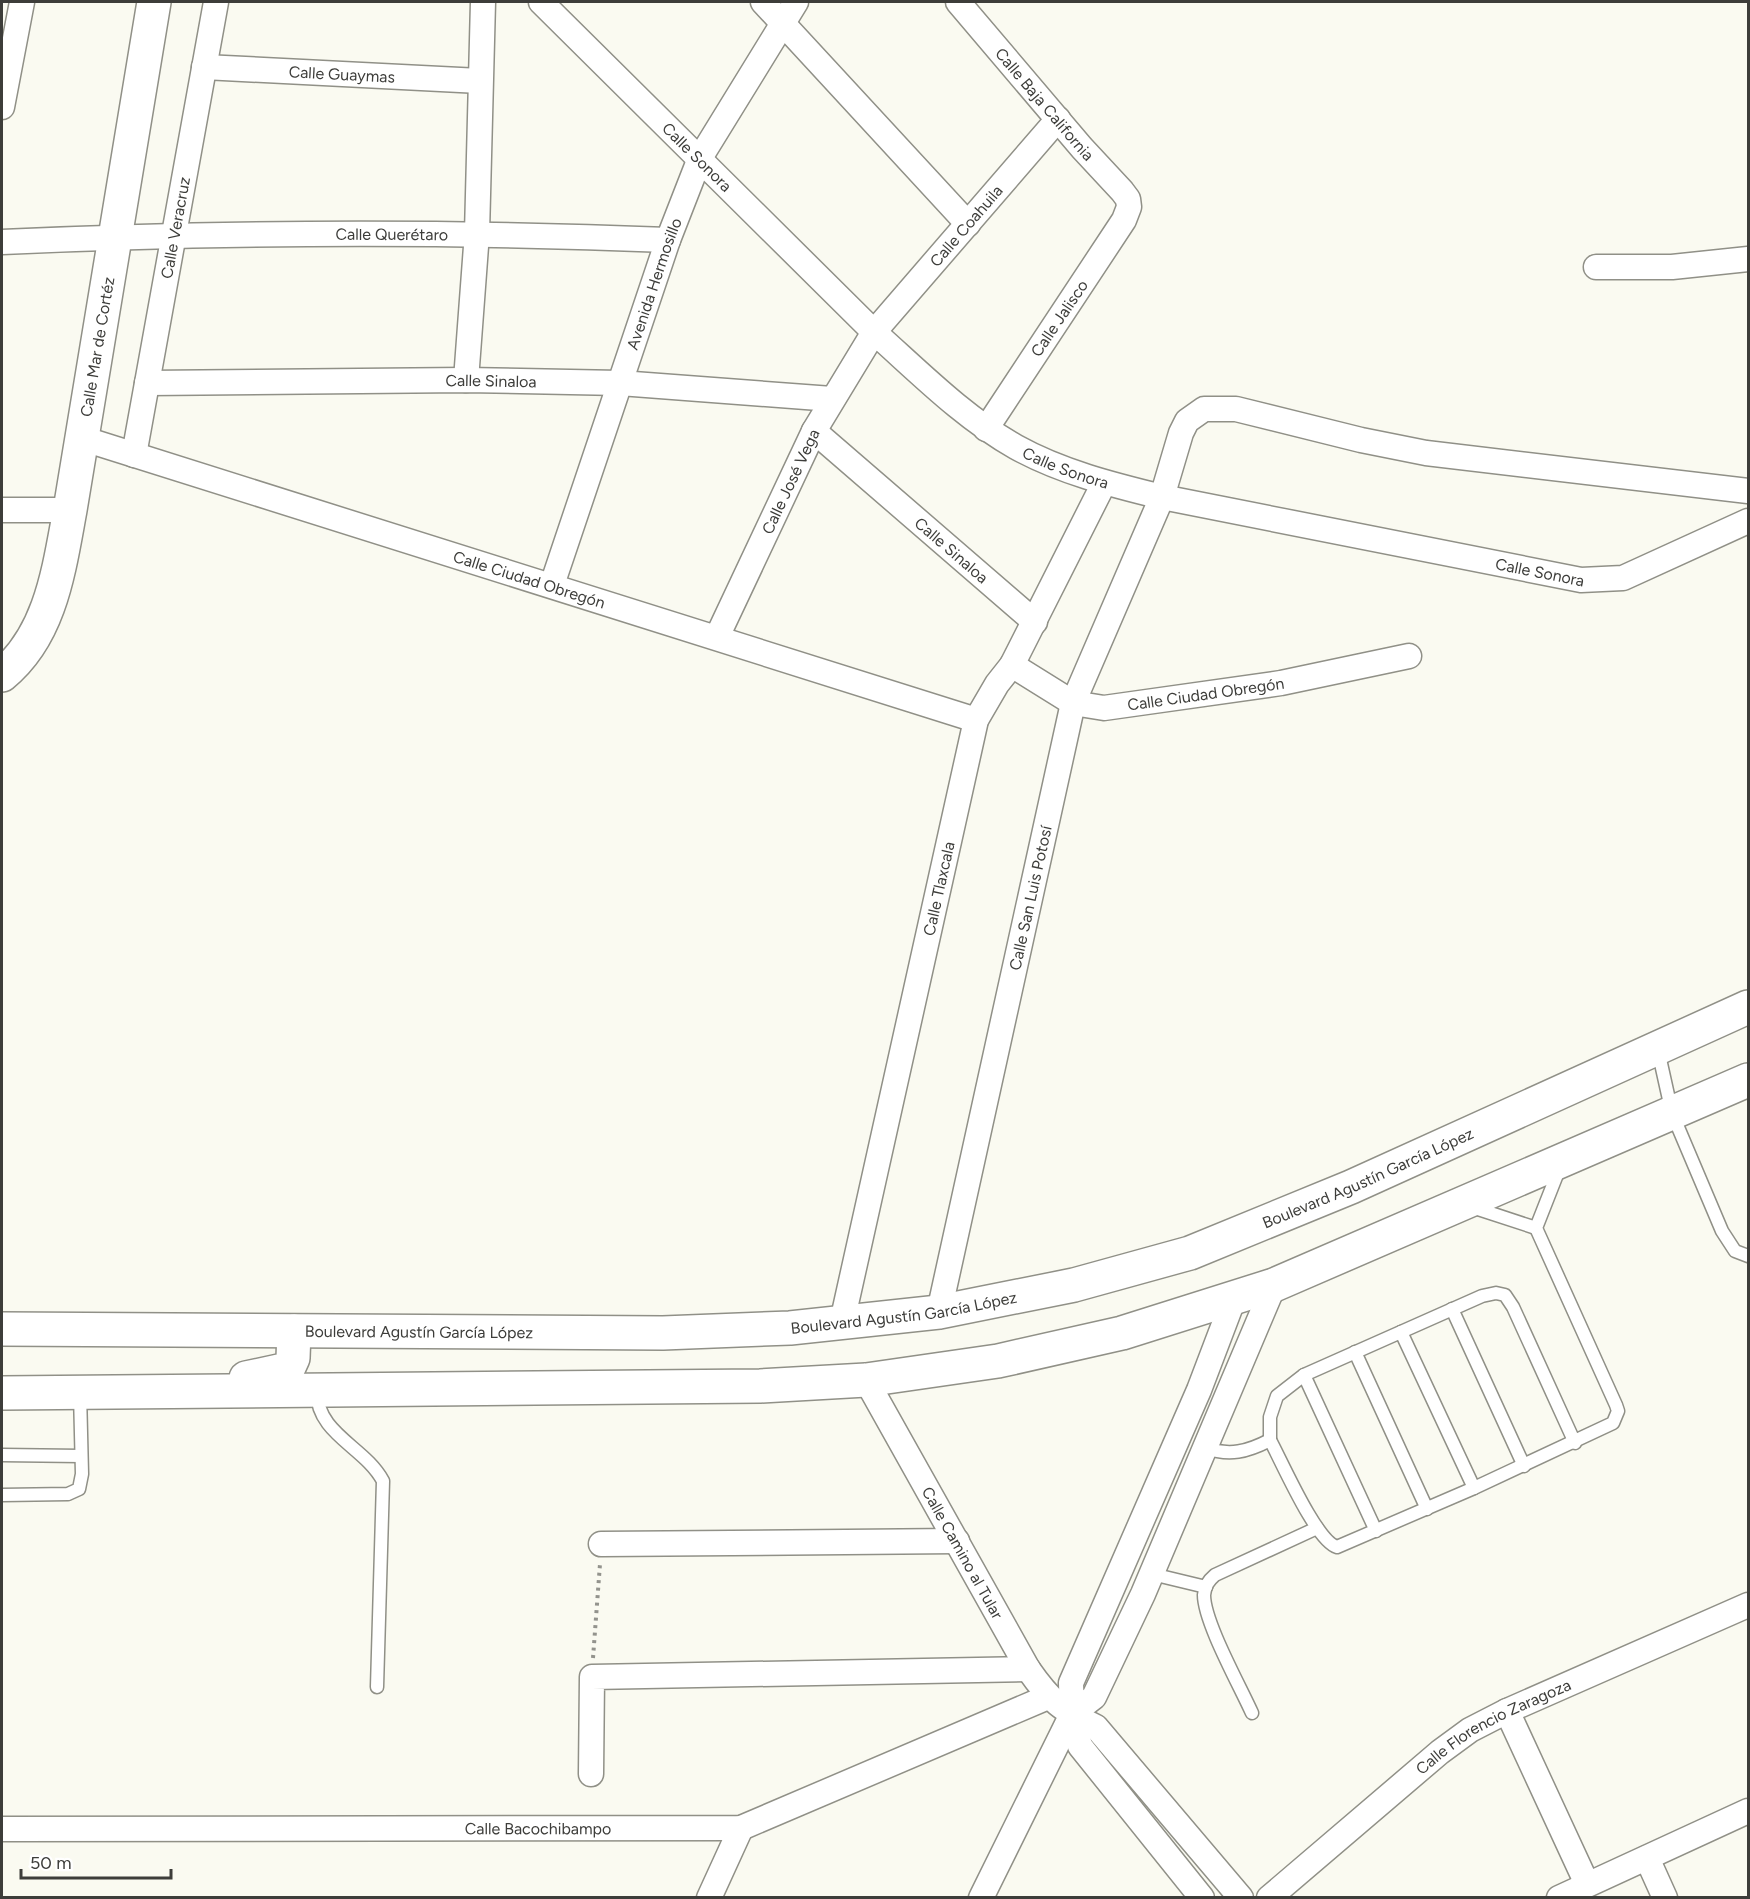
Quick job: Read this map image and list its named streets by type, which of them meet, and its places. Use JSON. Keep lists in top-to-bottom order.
{
  "streets": {
    "main road": ["Calle Mar de Cortéz", "Boulevard Agustín García López"],
    "street": [
      "Calle Guaymas",
      "Calle Baja California",
      "Calle Sonora",
      "Calle Coahuila",
      "Calle Veracruz",
      "Calle Querétaro",
      "Avenida Hermosillo",
      "Calle Jalisco",
      "Calle Sinaloa",
      "Calle José Vega",
      "Calle Ciudad Obregón",
      "Calle Tlaxcala",
      "Calle San Luis Potosí",
      "Calle Camino al Tular",
      "Calle Florencio Zaragoza",
      "Calle Bacochibampo"
    ]
  },
  "crossings": [
    ["Calle Guaymas", "Calle Veracruz"],
    ["Calle Baja California", "Calle Coahuila"],
    ["Calle Baja California", "Calle Jalisco"],
    ["Calle Sonora", "Calle Coahuila"],
    ["Calle Sonora", "Avenida Hermosillo"],
    ["Calle Sonora", "Calle Jalisco"],
    ["Calle Sonora", "Calle José Vega"],
    ["Calle Sonora", "Calle Tlaxcala"],
    ["Calle Sonora", "Calle San Luis Potosí"],
    ["Calle Coahuila", "Calle José Vega"],
    ["Calle Veracruz", "Calle Querétaro"],
    ["Calle Veracruz", "Calle Sinaloa"],
    ["Calle Veracruz", "Calle Ciudad Obregón"],
    ["Calle Querétaro", "Avenida Hermosillo"],
    ["Calle Querétaro", "Calle Mar de Cortéz"],
    ["Avenida Hermosillo", "Calle Sinaloa"],
    ["Avenida Hermosillo", "Calle Ciudad Obregón"],
    ["Calle Mar de Cortéz", "Calle Ciudad Obregón"],
    ["Calle Sinaloa", "Calle José Vega"],
    ["Calle Sinaloa", "Calle Tlaxcala"],
    ["Calle José Vega", "Calle Ciudad Obregón"],
    ["Calle Ciudad Obregón", "Calle Tlaxcala"],
    ["Calle Ciudad Obregón", "Calle San Luis Potosí"],
    ["Calle Tlaxcala", "Boulevard Agustín García López"],
    ["Calle San Luis Potosí", "Boulevard Agustín García López"],
    ["Calle Camino al Tular", "Calle Bacochibampo"]
  ],
  "scale_bar": "50 m"
}
